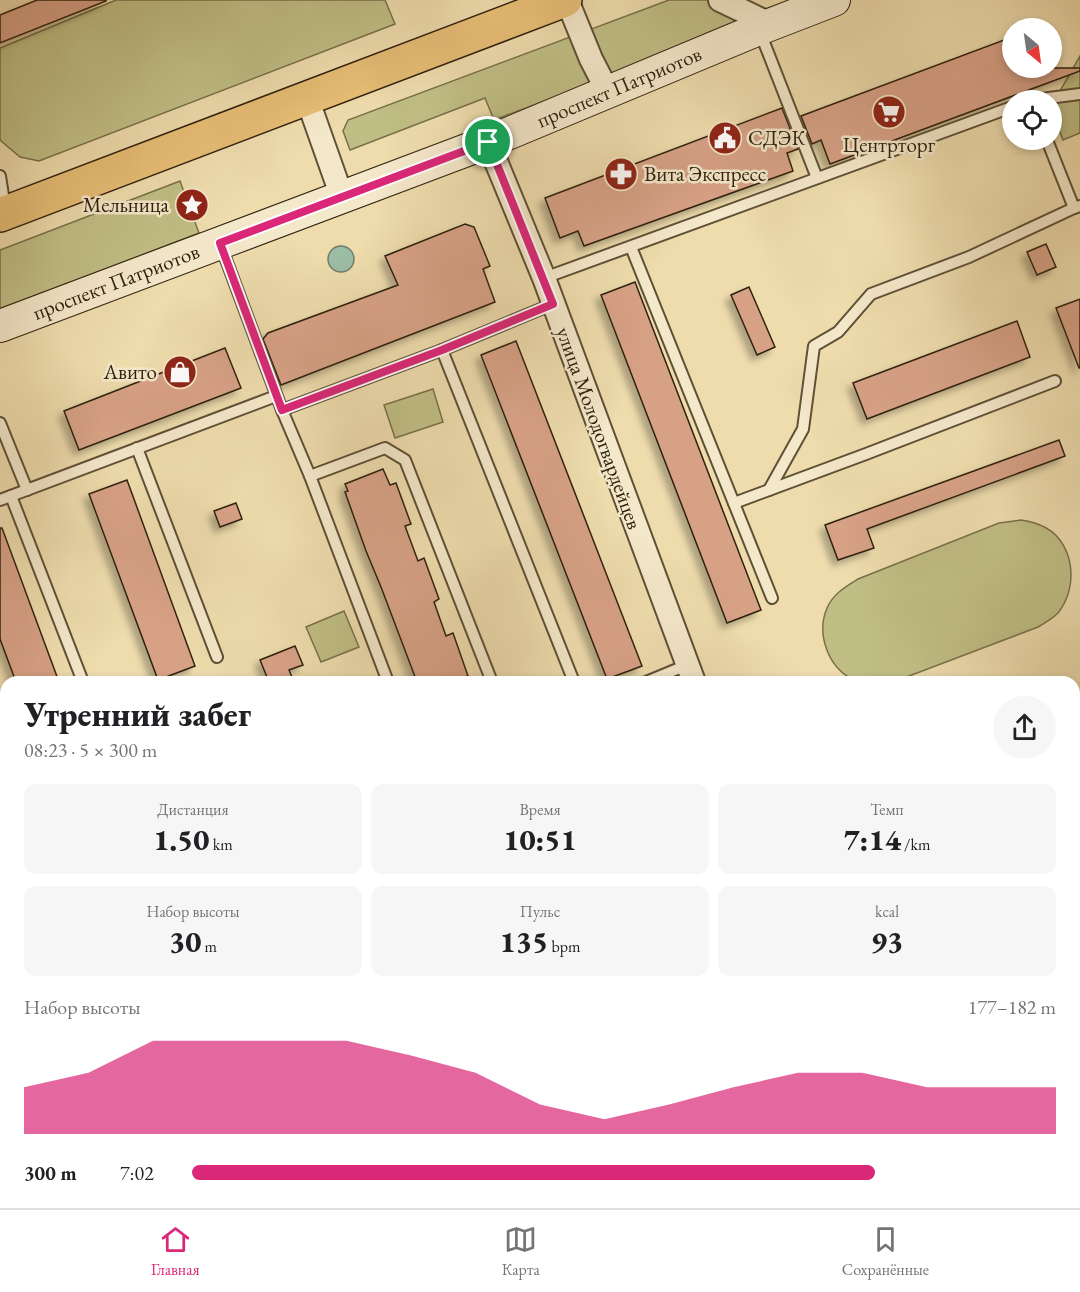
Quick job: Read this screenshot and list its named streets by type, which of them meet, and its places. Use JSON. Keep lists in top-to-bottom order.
{
  "streets": {
    "street": ["проспект Патриотов", "улица Молодогвардейцев"]
  },
  "crossings": [
    ["проспект Патриотов", "улица Молодогвардейцев"]
  ],
  "places": {
    "supermarket": ["Центрторг"],
    "public building": ["СДЭК"],
    "pharmacy": ["Вита Экспресс"],
    "place": ["Мельница"],
    "shop": ["Авито"]
  },
  "north": "bottom right",
  "page": {
    "heading": ["Утренний забег", "08:23 · 5 × 300 m"],
    "stats": [
      ["Дистанция", "1.50 km"],
      ["Время", "10:51"],
      ["Темп", "7:14 /km"],
      ["Набор высоты", "30 m"],
      ["Пульс", "135 bpm"],
      ["kcal", "93"]
    ],
    "chart": ["Набор высоты", "177–182 m"],
    "list": [
      {
        "name": "300 m",
        "note": "7:02"
      }
    ],
    "tabs": ["Главная", "Карта", "Сохранённые"]
  }
}
